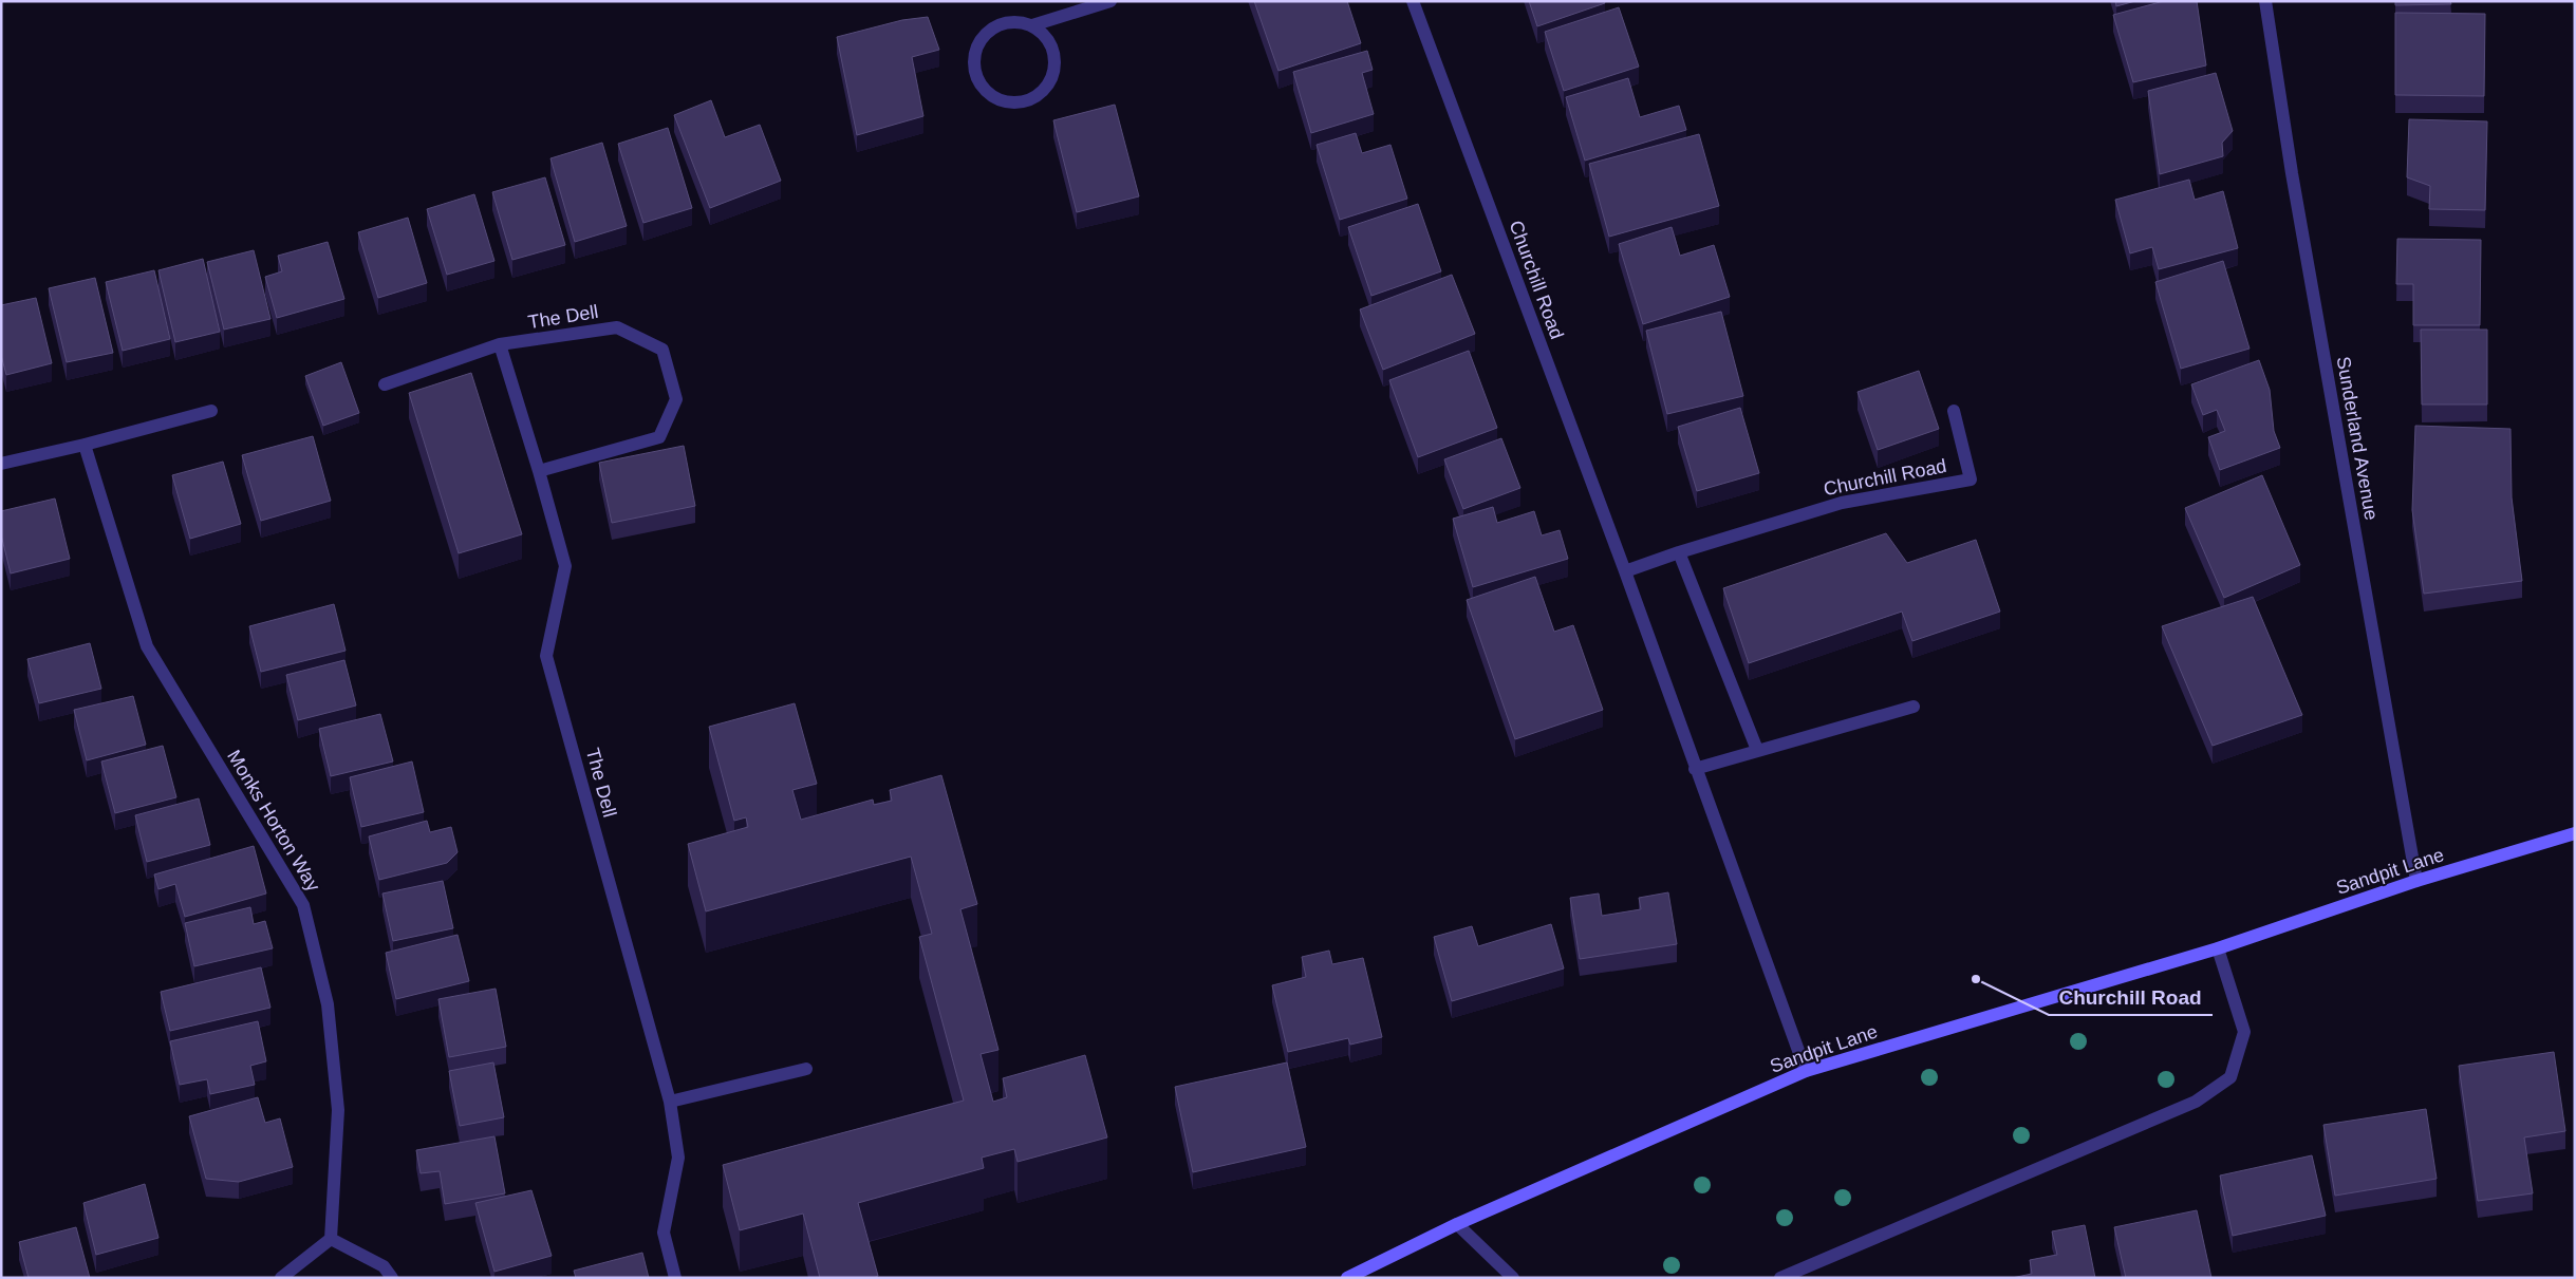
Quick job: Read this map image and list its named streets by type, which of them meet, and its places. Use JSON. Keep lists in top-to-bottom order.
{
  "streets": {
    "street": [
      "Churchill Road",
      "The Dell",
      "Sunderland Avenue",
      "Monks Horton Way",
      "Sandpit Lane"
    ]
  },
  "crossings": [
    ["Churchill Road", "Sandpit Lane"],
    ["Sunderland Avenue", "Sandpit Lane"]
  ],
  "places": ["Churchill Road"]
}
